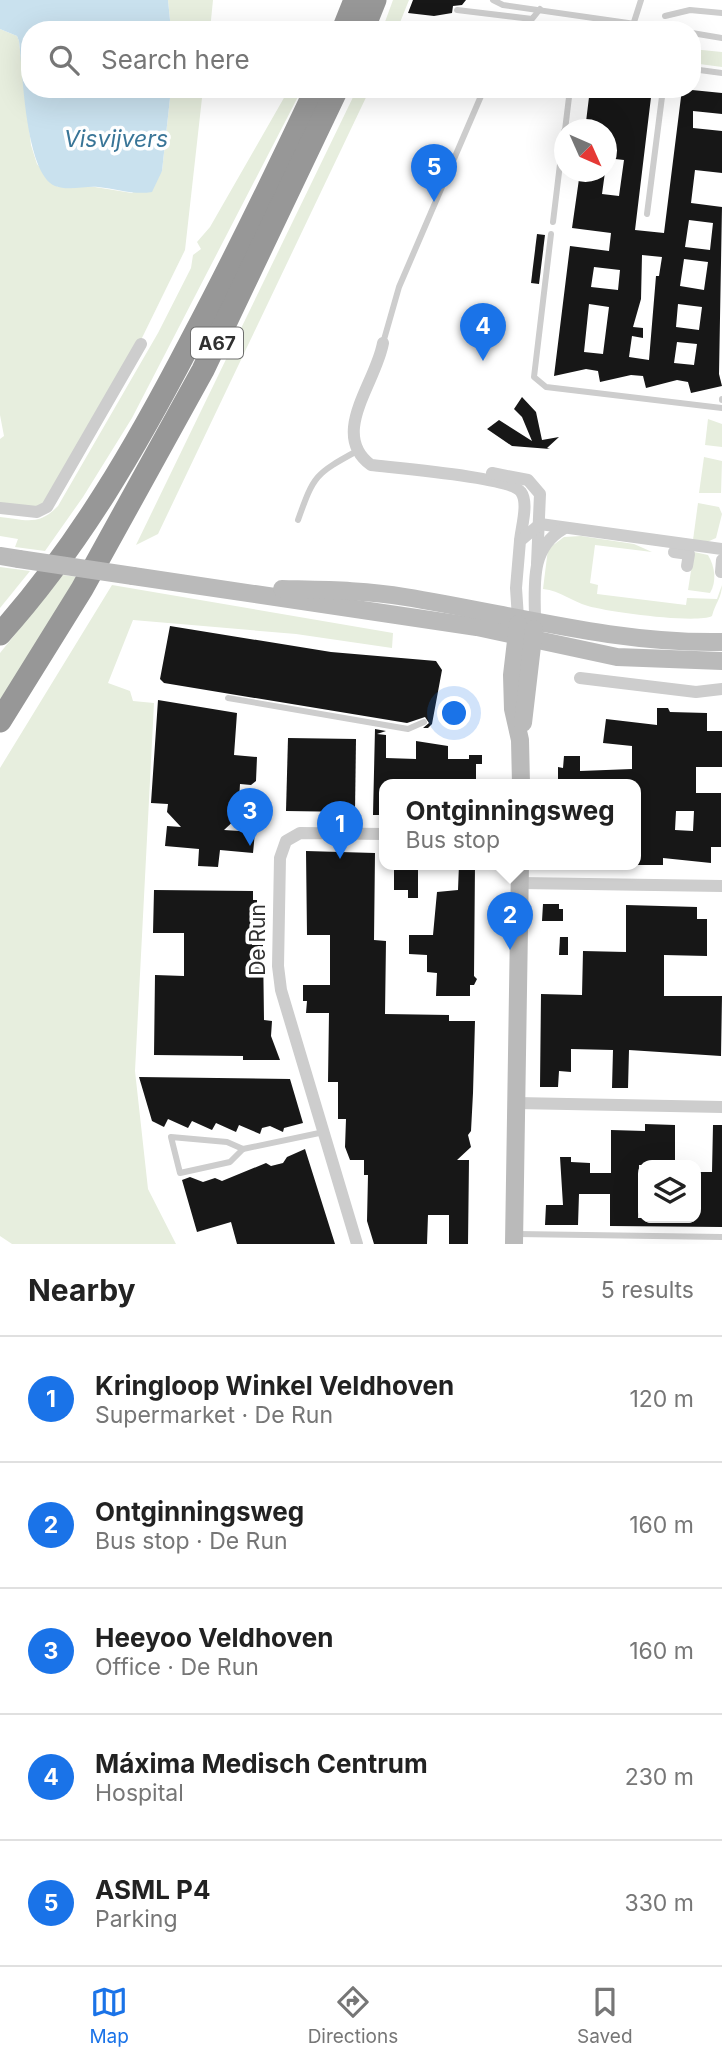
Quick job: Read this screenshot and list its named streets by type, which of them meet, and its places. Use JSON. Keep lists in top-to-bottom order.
{
  "streets": {
    "highway": ["A67"],
    "street": ["De Run"]
  },
  "water": ["Visvijvers"],
  "north": "bottom right",
  "page": {
    "search": "Search here",
    "pins": [
      "5",
      "4",
      "3",
      "1",
      "2"
    ],
    "popup": ["Ontginningsweg", "Bus stop"],
    "heading": ["Nearby", "5 results"],
    "list": [
      {
        "mark": "1",
        "name": "Kringloop Winkel Veldhoven",
        "note": "Supermarket · De Run",
        "value": "120 m"
      },
      {
        "mark": "2",
        "name": "Ontginningsweg",
        "note": "Bus stop · De Run",
        "value": "160 m"
      },
      {
        "mark": "3",
        "name": "Heeyoo Veldhoven",
        "note": "Office · De Run",
        "value": "160 m"
      },
      {
        "mark": "4",
        "name": "Máxima Medisch Centrum",
        "note": "Hospital",
        "value": "230 m"
      },
      {
        "mark": "5",
        "name": "ASML P4",
        "note": "Parking",
        "value": "330 m"
      }
    ],
    "nav": ["Map", "Directions", "Saved"]
  }
}
